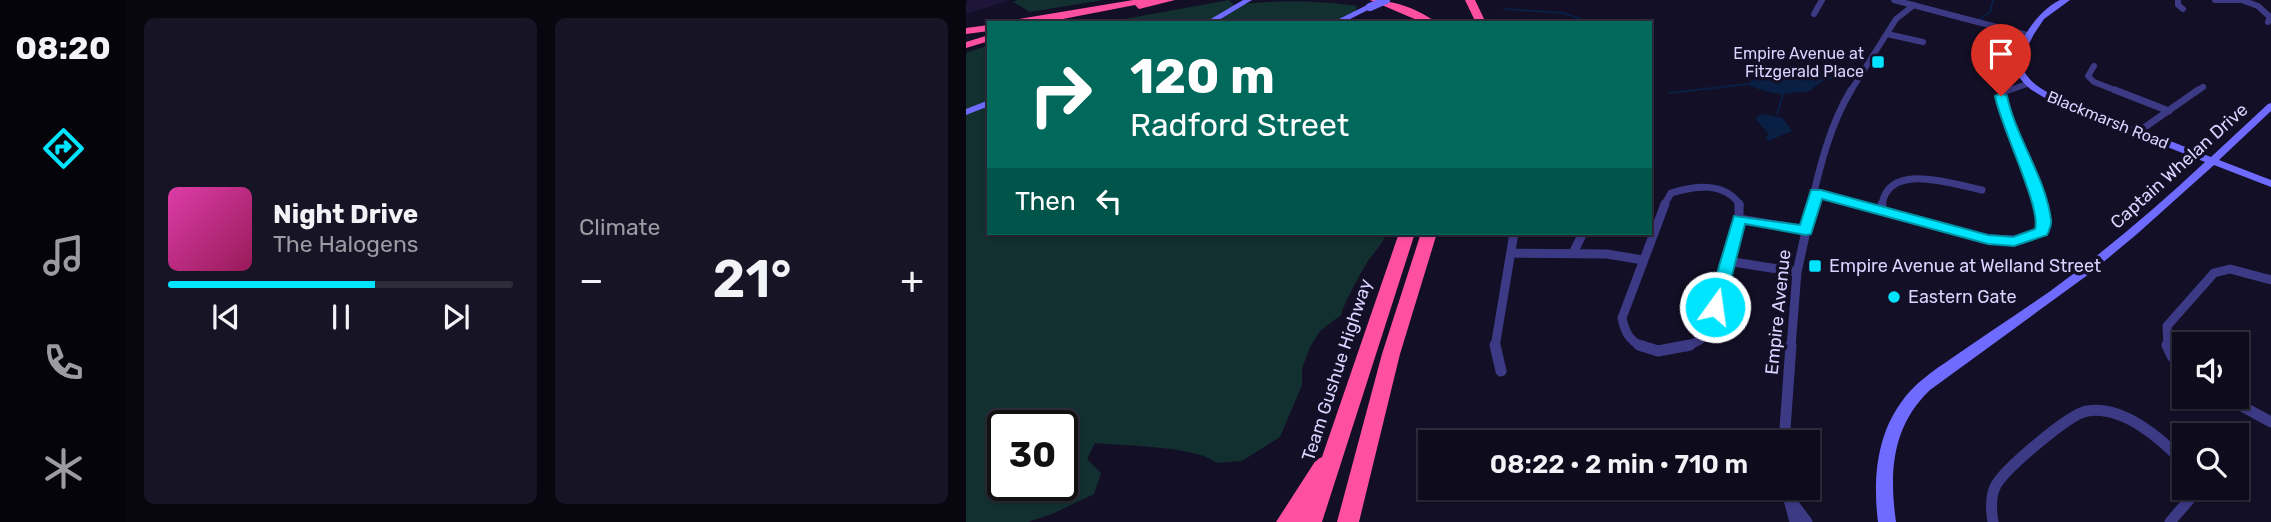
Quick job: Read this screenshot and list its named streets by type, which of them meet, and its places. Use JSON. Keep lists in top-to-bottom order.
{
  "streets": {
    "highway": ["Team Gushue Highway"],
    "main road": ["Blackmarsh Road", "Captain Whelan Drive"],
    "street": ["Empire Avenue"]
  },
  "crossings": [
    ["Blackmarsh Road", "Captain Whelan Drive"]
  ],
  "places": {
    "transit": ["Empire Avenue at Fitzgerald Place", "Empire Avenue at Welland Street"],
    "other": ["Eastern Gate"]
  },
  "page": {
    "tabs": "08:20",
    "tile": "Climate",
    "turn": ["120 m", "Radford Street"],
    "then": "Then",
    "song": ["Night Drive", "The Halogens"],
    "heat": ["−", "21°", "+"],
    "limit": "30",
    "trip": "08:22 · 2 min · 710 m"
  }
}
